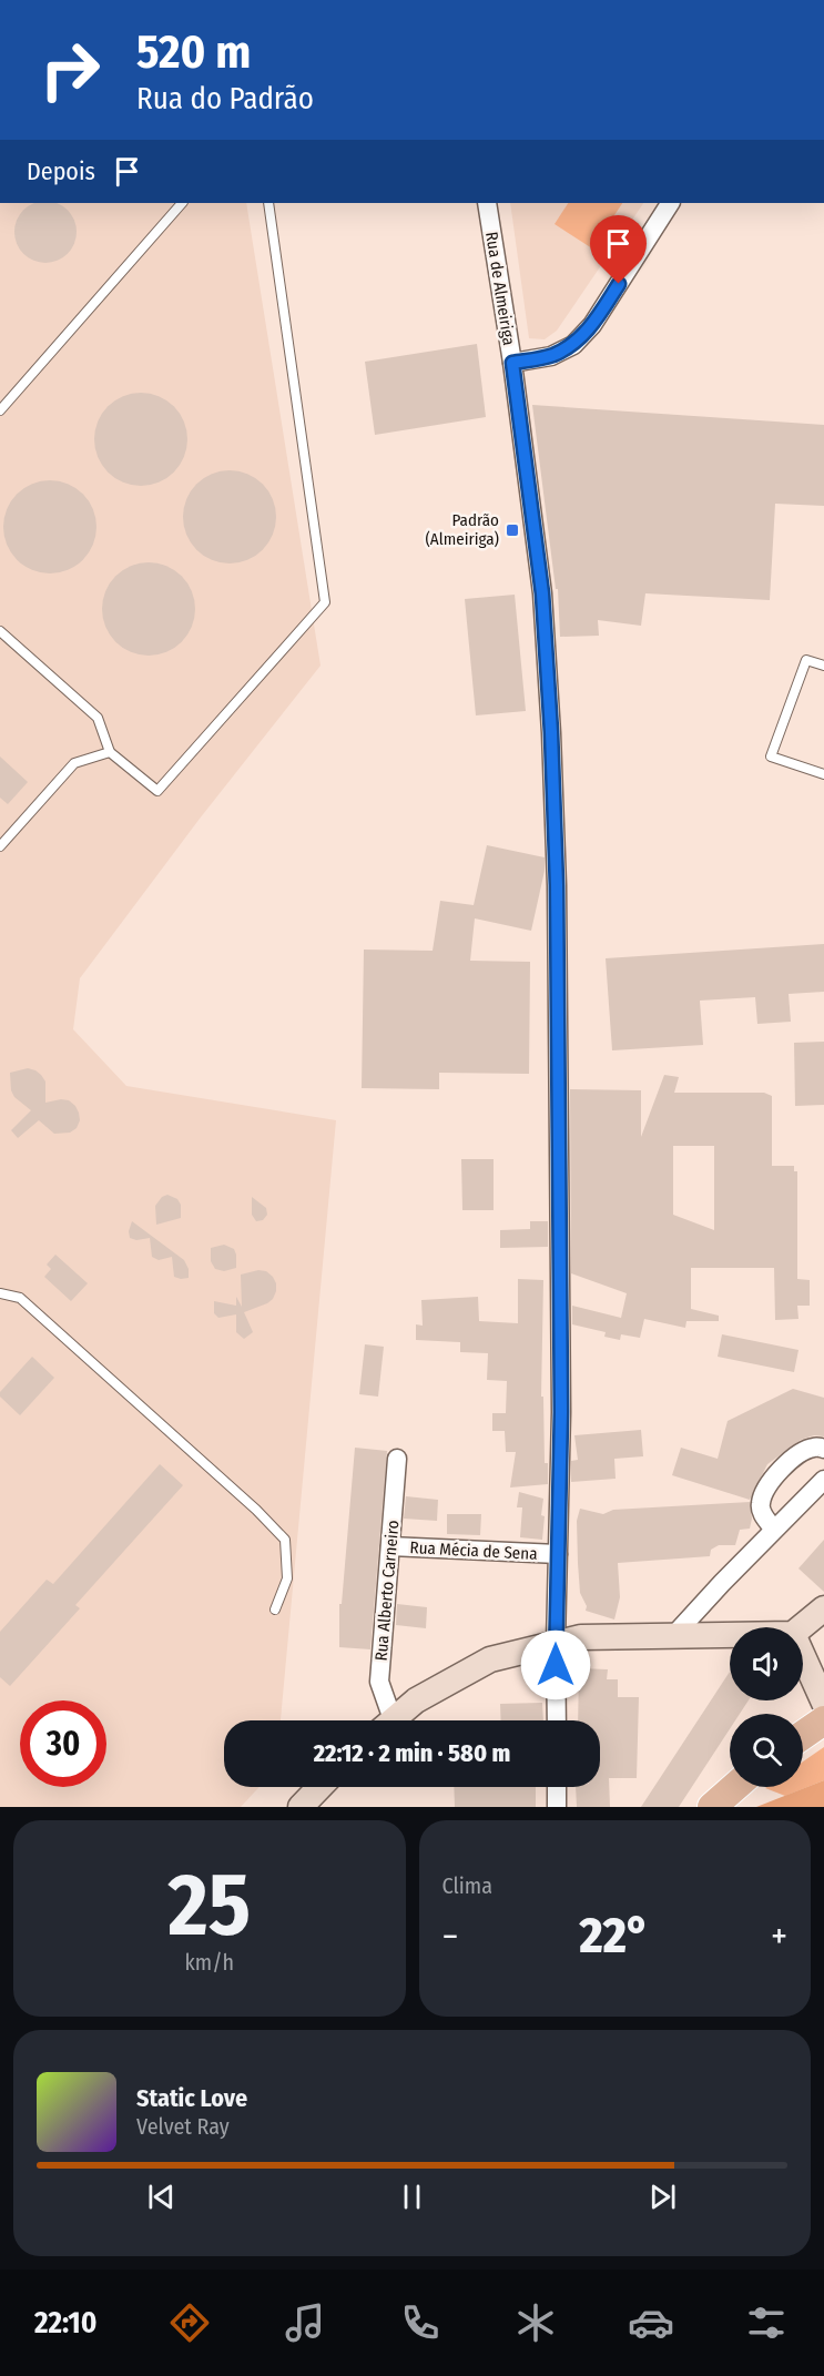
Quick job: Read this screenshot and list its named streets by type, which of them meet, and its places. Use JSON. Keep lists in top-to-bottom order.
{
  "streets": {
    "street": ["Rua de Almeiriga", "Rua Mécia de Sena", "Rua Alberto Carneiro"]
  },
  "crossings": [
    ["Rua de Almeiriga", "Rua Mécia de Sena"],
    ["Rua Mécia de Sena", "Rua Alberto Carneiro"]
  ],
  "places": {
    "transit": ["Padrão (Almeiriga)"]
  },
  "page": {
    "turn": ["520 m", "Rua do Padrão"],
    "then": "Depois",
    "limit": "30",
    "trip": "22:12 · 2 min · 580 m",
    "tile": [
      ["25", "km/h"],
      "Clima"
    ],
    "heat": ["−", "22°", "+"],
    "song": ["Static Love", "Velvet Ray"],
    "tabs": "22:10"
  }
}
